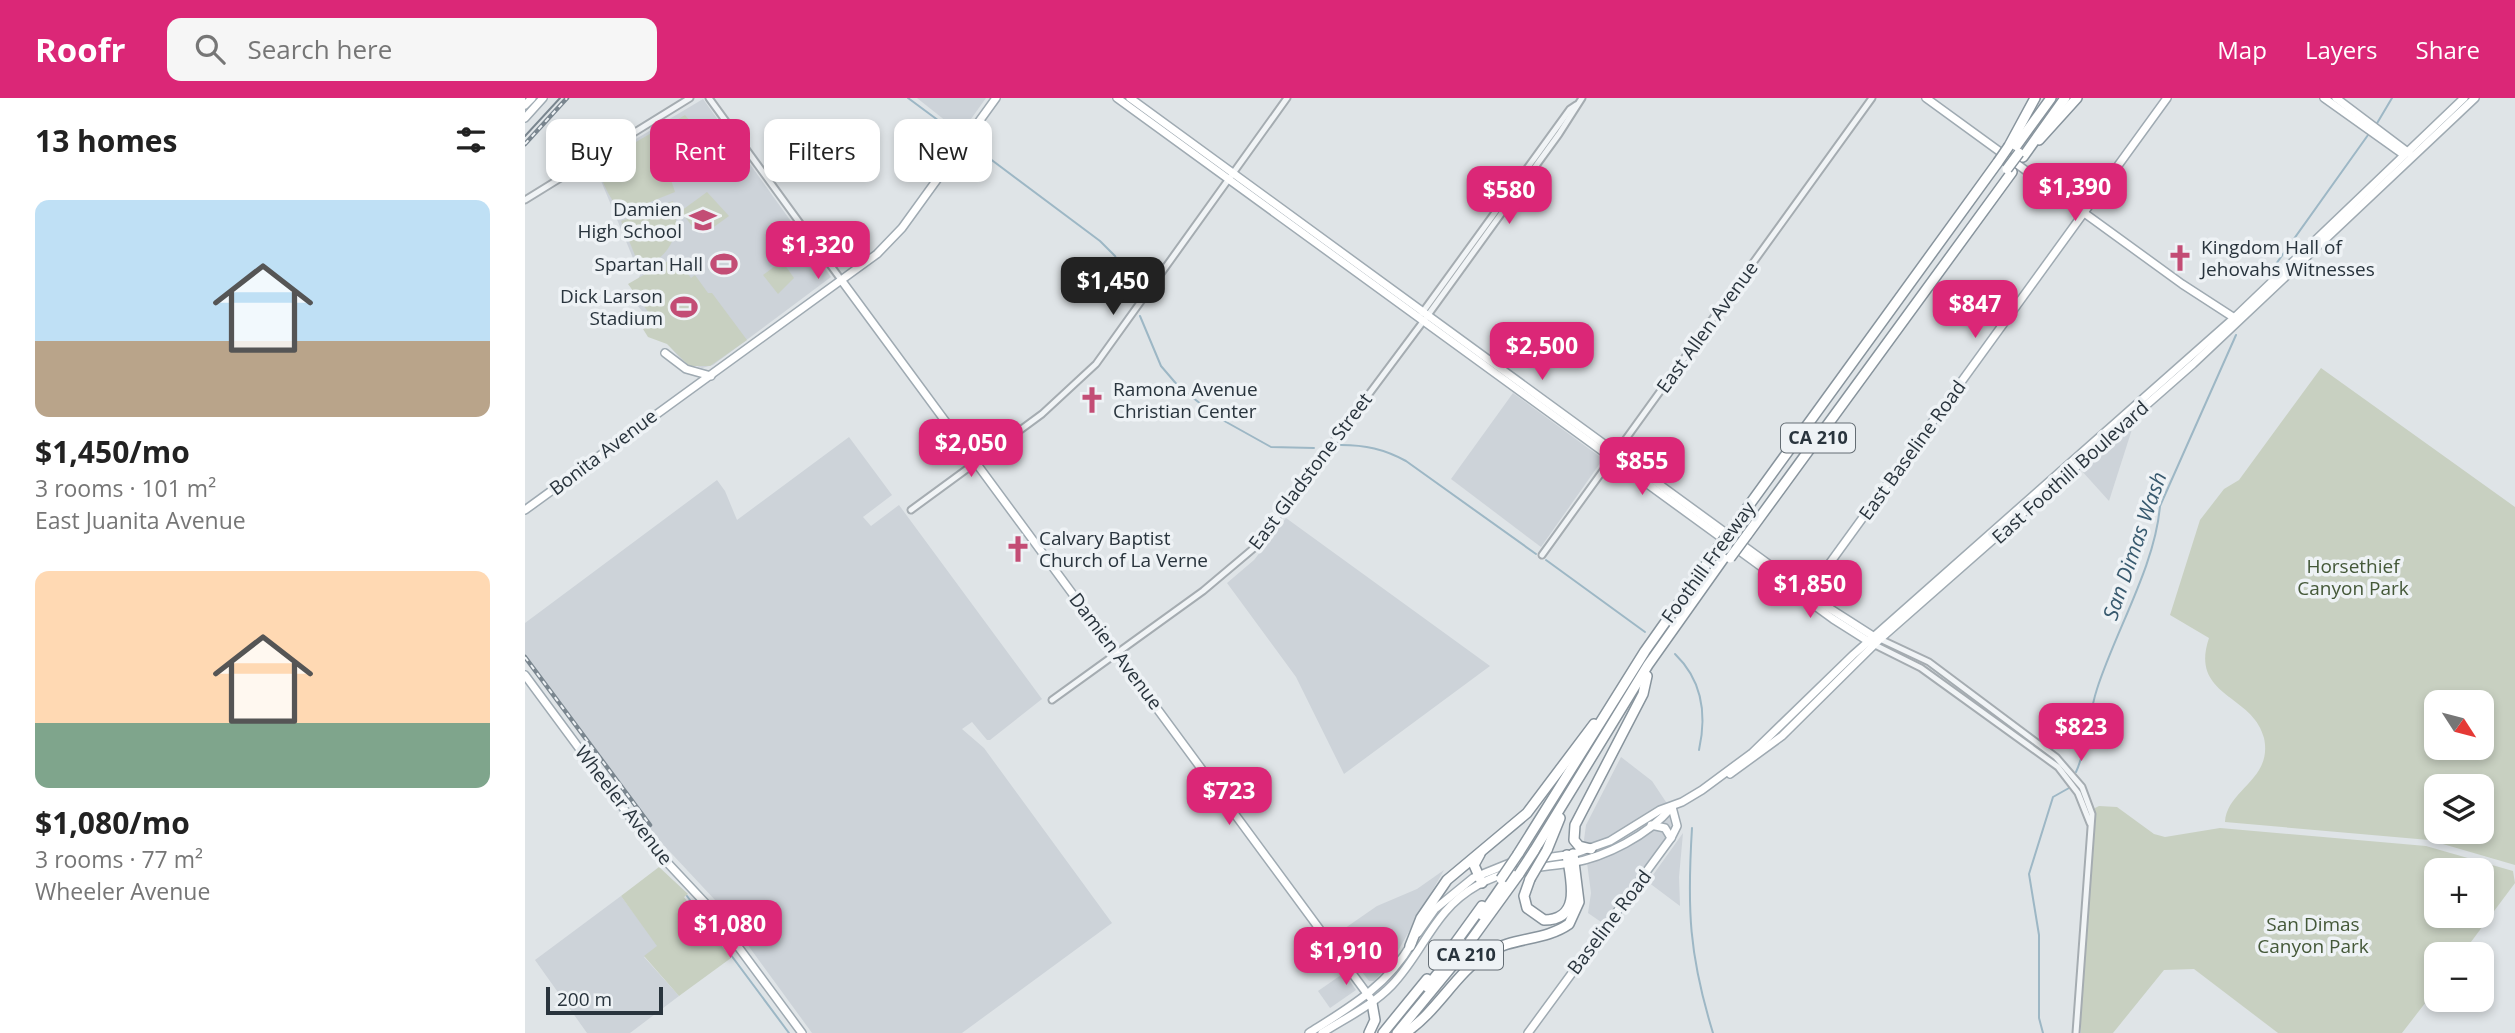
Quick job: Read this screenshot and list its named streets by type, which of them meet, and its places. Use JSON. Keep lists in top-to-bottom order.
{
  "streets": {
    "highway": ["CA 210", "Foothill Freeway"],
    "main road": [
      "East Baseline Road",
      "Bonita Avenue",
      "East Foothill Boulevard",
      "Damien Avenue",
      "Wheeler Avenue",
      "Baseline Road"
    ],
    "street": ["East Allen Avenue", "East Gladstone Street"]
  },
  "crossings": [
    ["Bonita Avenue", "Damien Avenue"],
    ["East Gladstone Street", "Damien Avenue"]
  ],
  "water": ["San Dimas Wash"],
  "parks": ["Horsethief Canyon Park", "San Dimas Canyon Park"],
  "places": {
    "school or university": ["Damien High School"],
    "church": ["Kingdom Hall of Jehovahs Witnesses", "Ramona Avenue Christian Center", "Calvary Baptist Church of La Verne"],
    "sports": ["Spartan Hall", "Dick Larson Stadium"]
  },
  "scale_bar": "200 m",
  "north": "bottom right",
  "page": {
    "header": "Roofr",
    "search": "Search here",
    "nav": ["Map", "Layers", "Share"],
    "heading": "13 homes",
    "chip": [
      "Buy",
      "Rent",
      "Filters",
      "New"
    ],
    "price": [
      "$1,390",
      "$580",
      "$1,320",
      "$1,450",
      "$847",
      "$2,500",
      "$2,050",
      "$855",
      "$1,850",
      "$823",
      "$723",
      "$1,080",
      "$1,910"
    ],
    "list": [
      {
        "name": "$1,450/mo",
        "note": "3 rooms · 101 m² · East Juanita Avenue"
      },
      {
        "name": "$1,080/mo",
        "note": "3 rooms · 77 m² · Wheeler Avenue"
      }
    ],
    "map_buttons": ["+", "−"],
    "scale": "200 m"
  }
}
